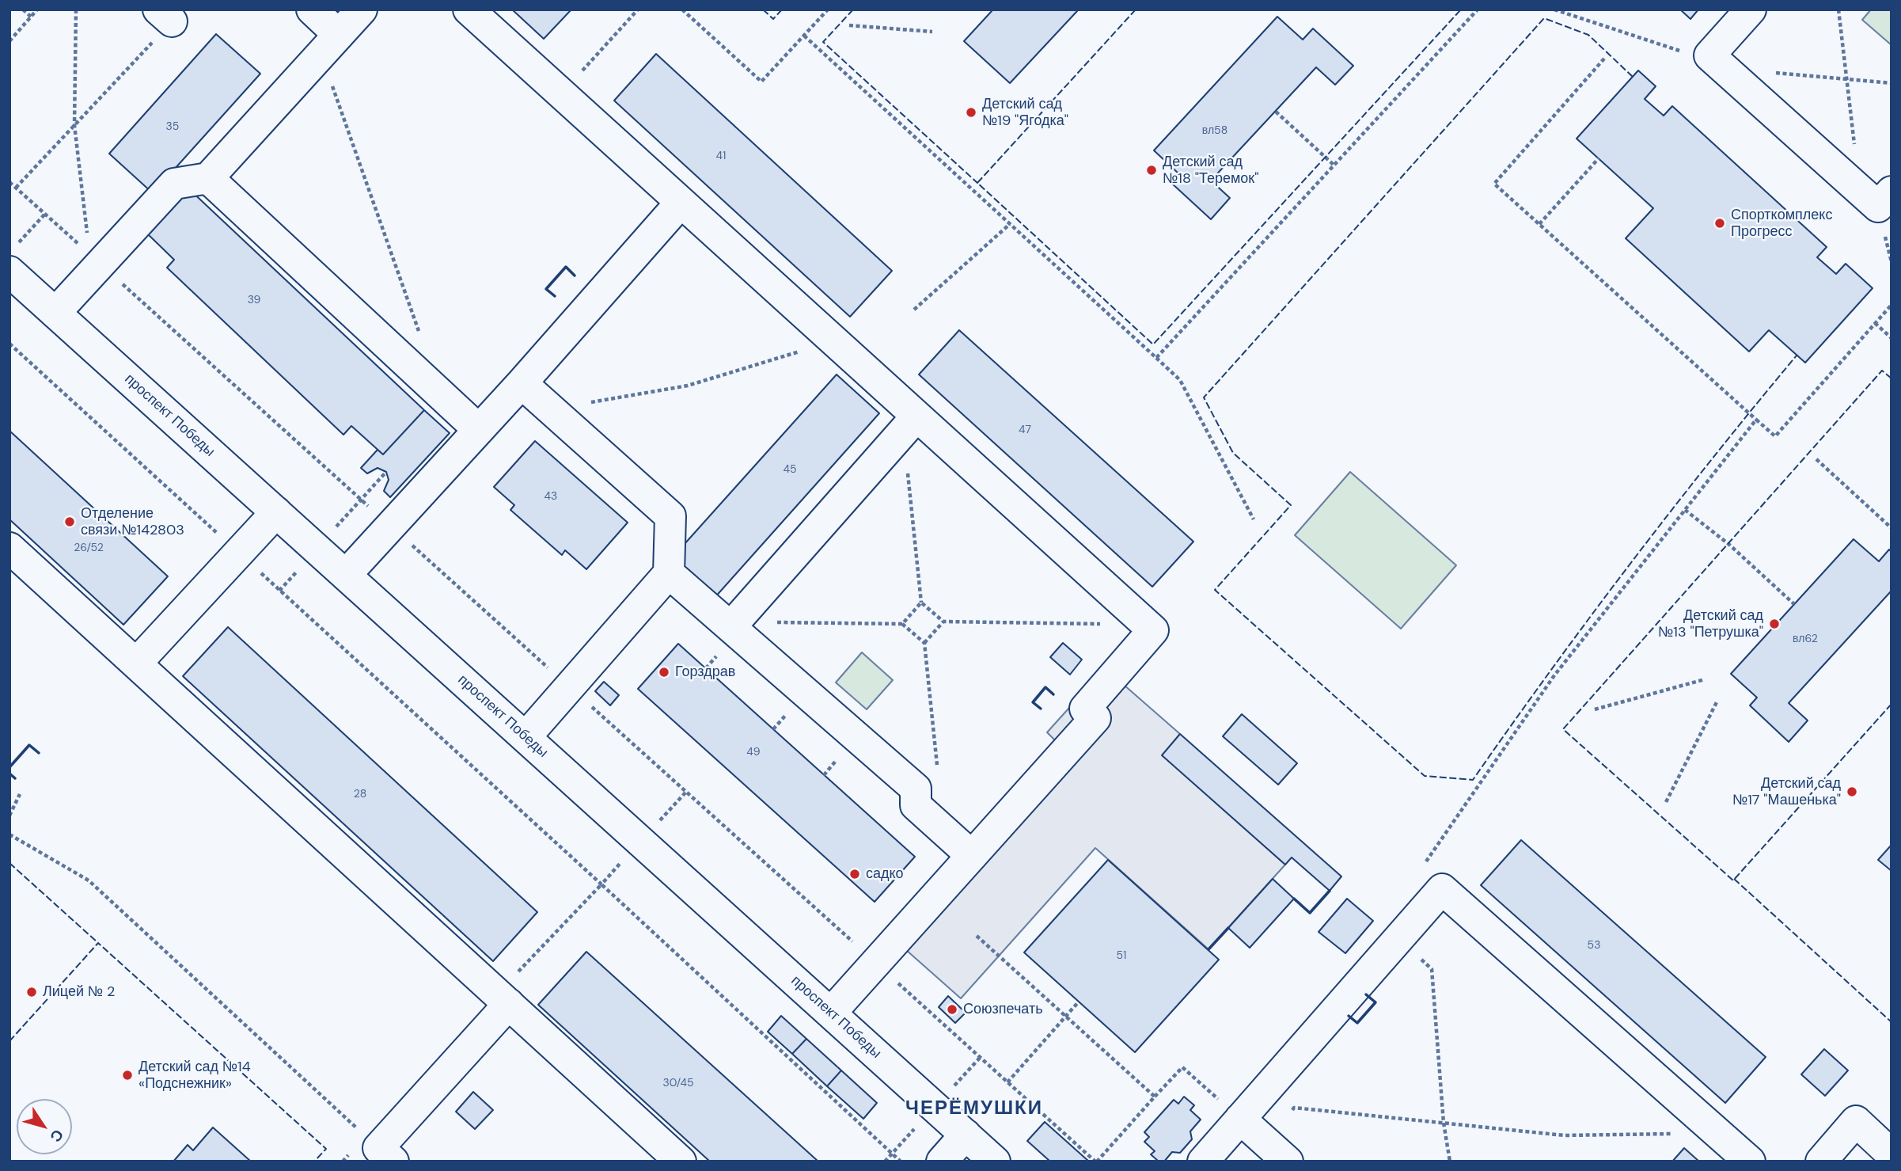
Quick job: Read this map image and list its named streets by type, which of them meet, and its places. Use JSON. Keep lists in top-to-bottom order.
{
  "streets": {
    "main road": ["проспект Победы"]
  },
  "districts": ["ЧЕРЁМУШКИ"],
  "places": [
    "Детский сад №19 \"Ягодка\"",
    "Детский сад №18 \"Теремок\"",
    "Спорткомплекс Прогресс",
    "Отделение связи №142803",
    "Детский сад №13 \"Петрушка\"",
    "Горздрав",
    "Детский сад №17 \"Машенька\"",
    "садко",
    "Лицей № 2",
    "Союзпечать",
    "Детский сад №14 «Подснежник»"
  ],
  "house_numbers": [
    "35",
    "вл58",
    "41",
    "39",
    "47",
    "45",
    "43",
    "26/52",
    "вл62",
    "49",
    "28",
    "53",
    "51",
    "30/45"
  ],
  "north": "bottom right"
}
